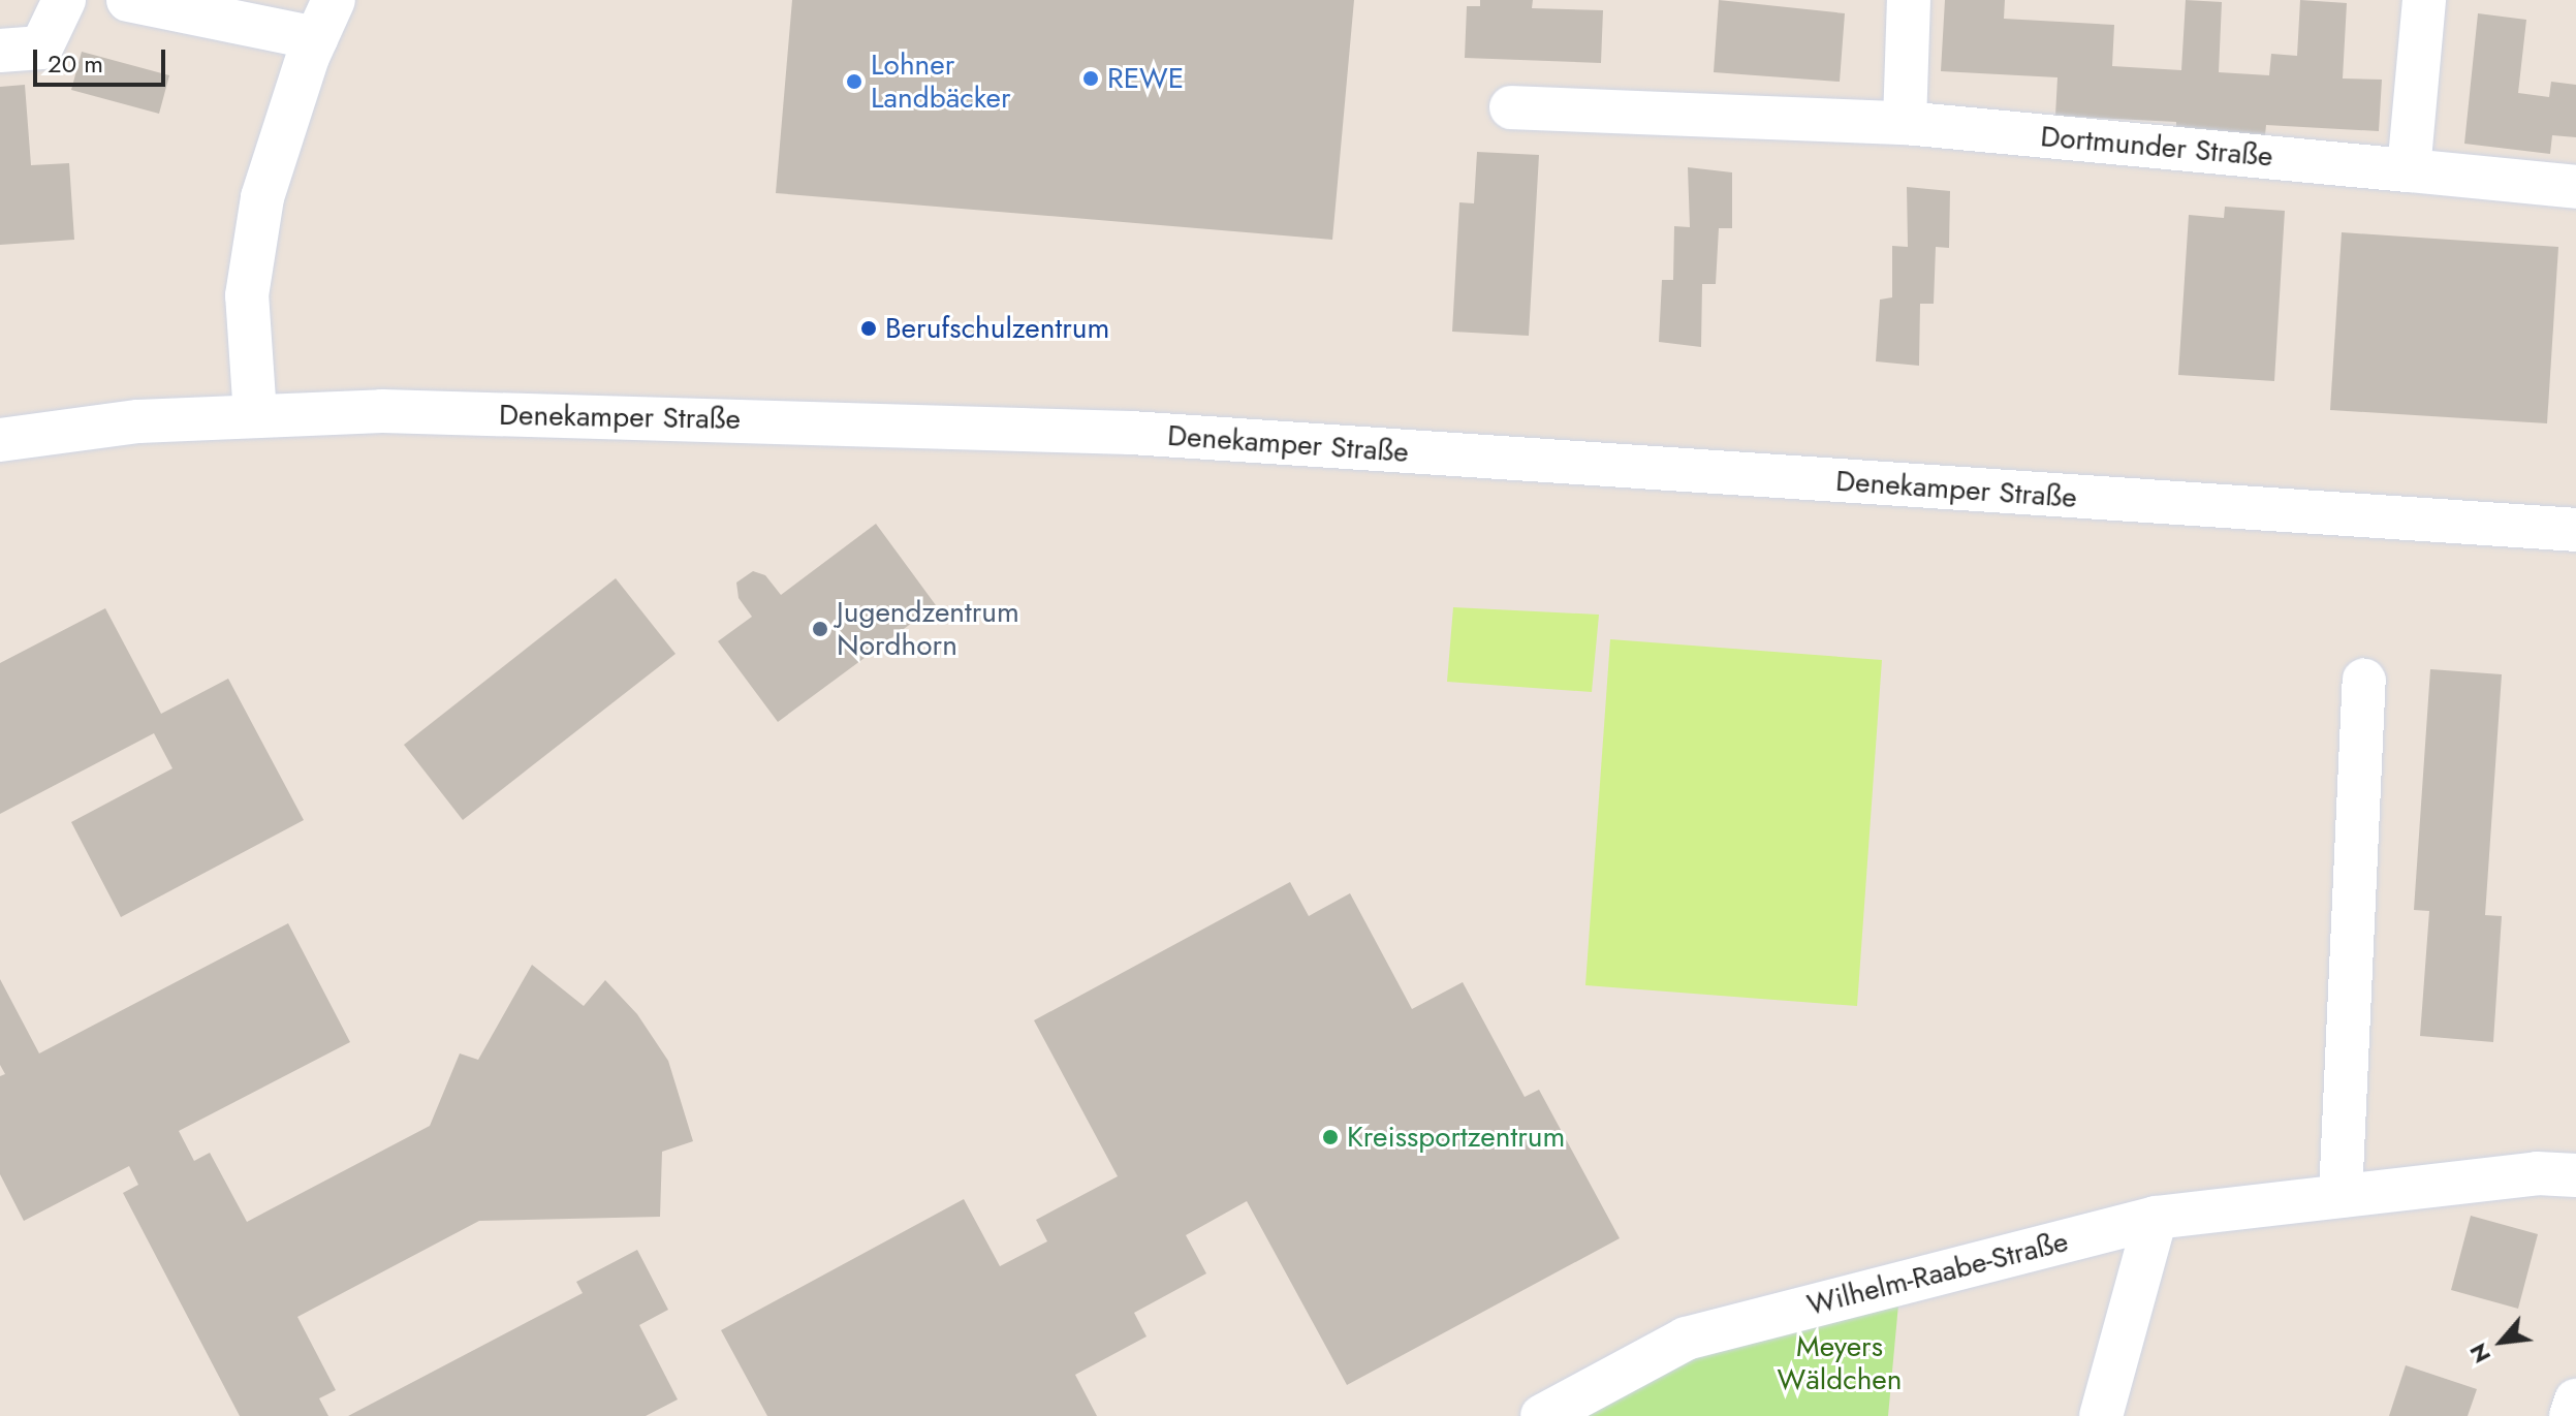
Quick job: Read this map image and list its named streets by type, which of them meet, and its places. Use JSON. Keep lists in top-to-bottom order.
{
  "streets": {
    "street": ["Dortmunder Straße", "Denekamper Straße", "Wilhelm-Raabe-Straße"]
  },
  "parks": ["Meyers Wäldchen"],
  "places": [
    "REWE",
    "Lohner Landbäcker",
    "Berufschulzentrum",
    "Jugendzentrum Nordhorn",
    "Kreissportzentrum"
  ],
  "scale_bar": "20 m",
  "north": "bottom left"
}
